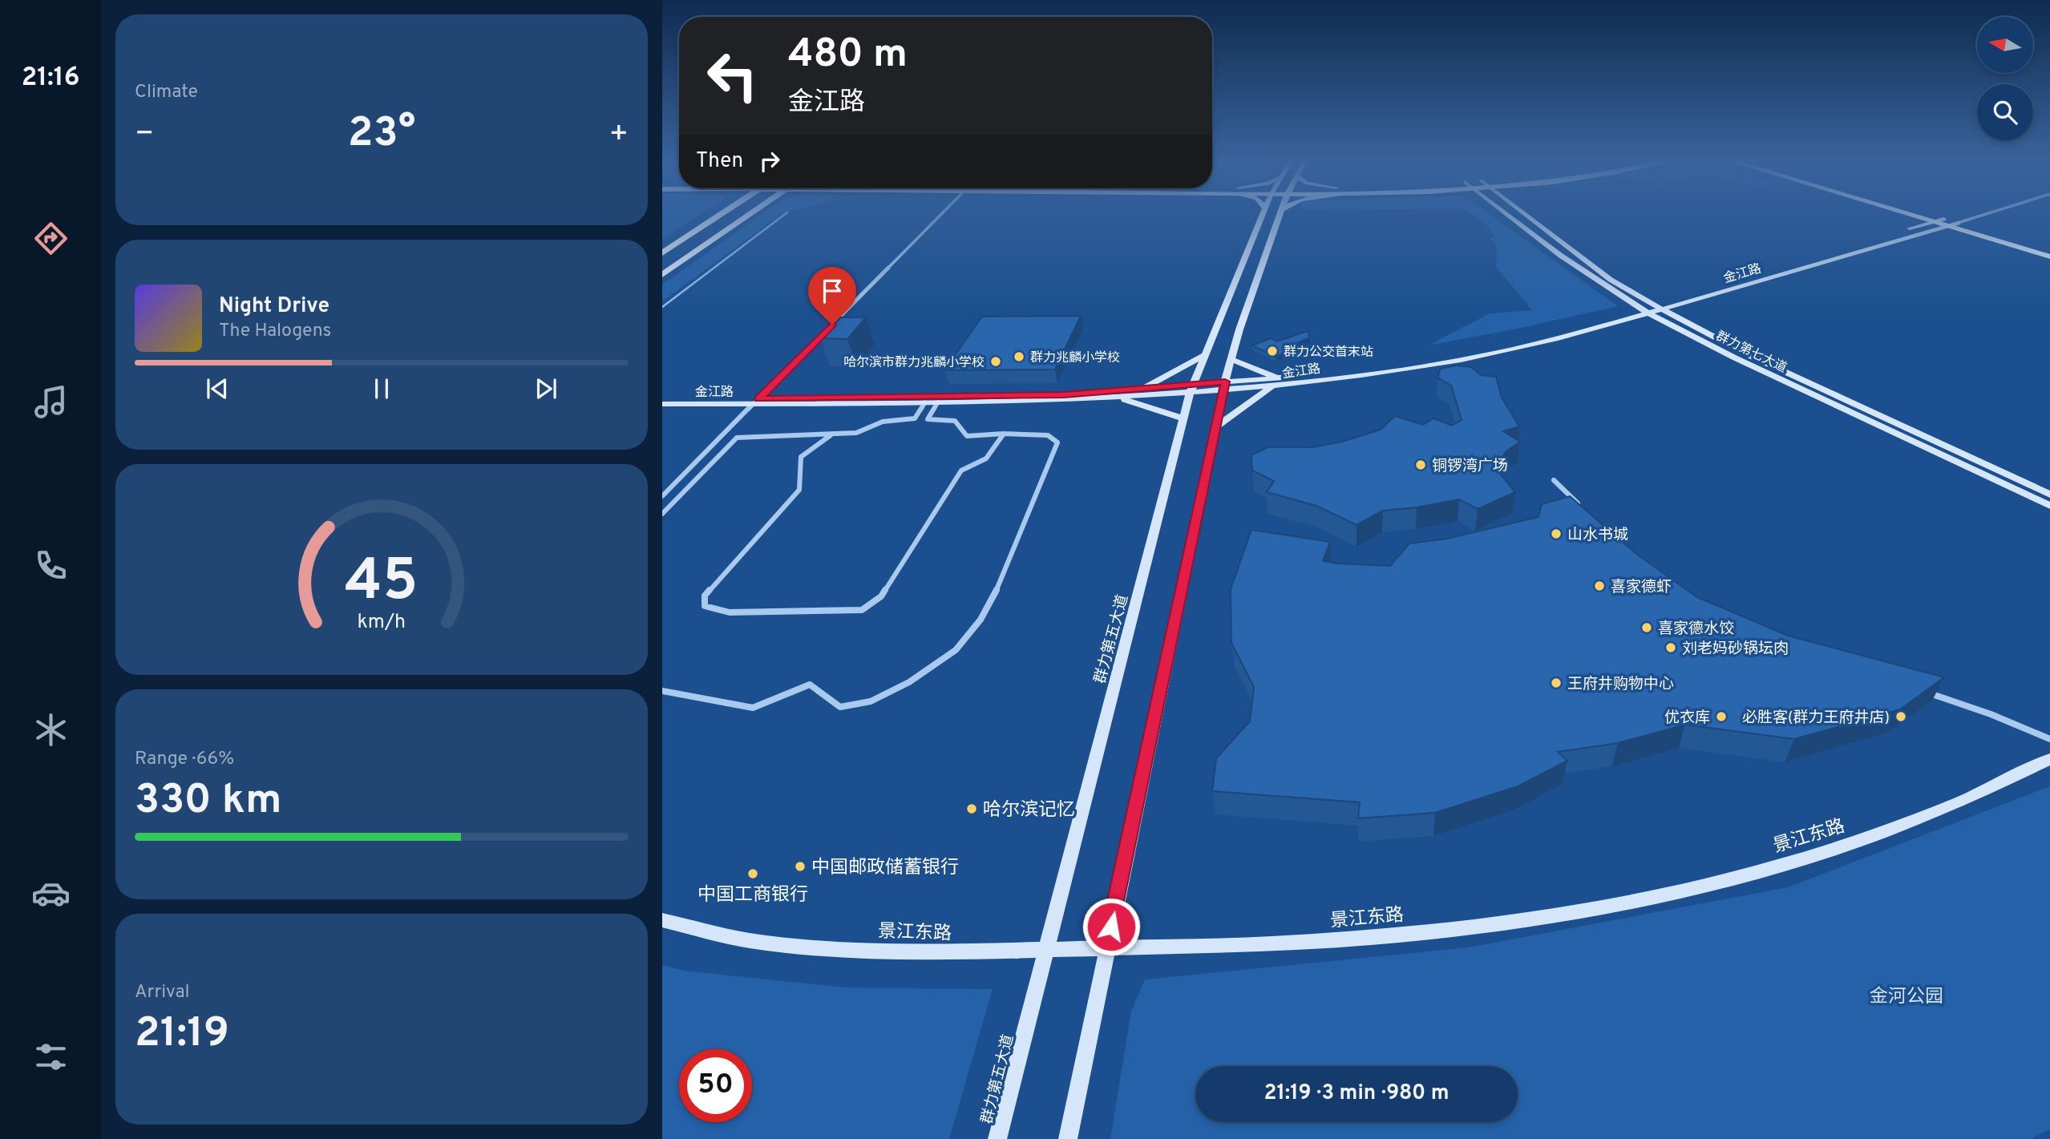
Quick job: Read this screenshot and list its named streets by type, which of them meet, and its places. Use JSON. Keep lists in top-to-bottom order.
{
  "streets": {
    "main road": [
      "金江路",
      "群力第七大道",
      "群力第五大道",
      "景江东路"
    ]
  },
  "crossings": [
    ["金江路", "群力第七大道"],
    ["金江路", "群力第五大道"],
    ["群力第五大道", "景江东路"]
  ],
  "parks": ["金河公园"],
  "places": [
    "群力公交首末站",
    "群力兆麟小学校",
    "哈尔滨市群力兆麟小学校",
    "铜锣湾广场",
    "山水书城",
    "喜家德虾",
    "喜家德水饺",
    "刘老妈砂锅坛肉",
    "王府井购物中心",
    "优衣库",
    "必胜客(群力王府井店)",
    "哈尔滨记忆",
    "中国邮政储蓄银行",
    "中国工商银行"
  ],
  "north": "left",
  "page": {
    "tabs": "21:16",
    "tile": [
      "Climate",
      ["Range · 66%", "330 km"],
      ["Arrival", "21:19"]
    ],
    "turn": ["480 m", "金江路"],
    "heat": ["−", "23°", "+"],
    "then": "Then",
    "song": ["Night Drive", "The Halogens"],
    "limit": "50",
    "trip": "21:19 · 3 min · 980 m",
    "gauge": ["45", "km/h"]
  }
}
